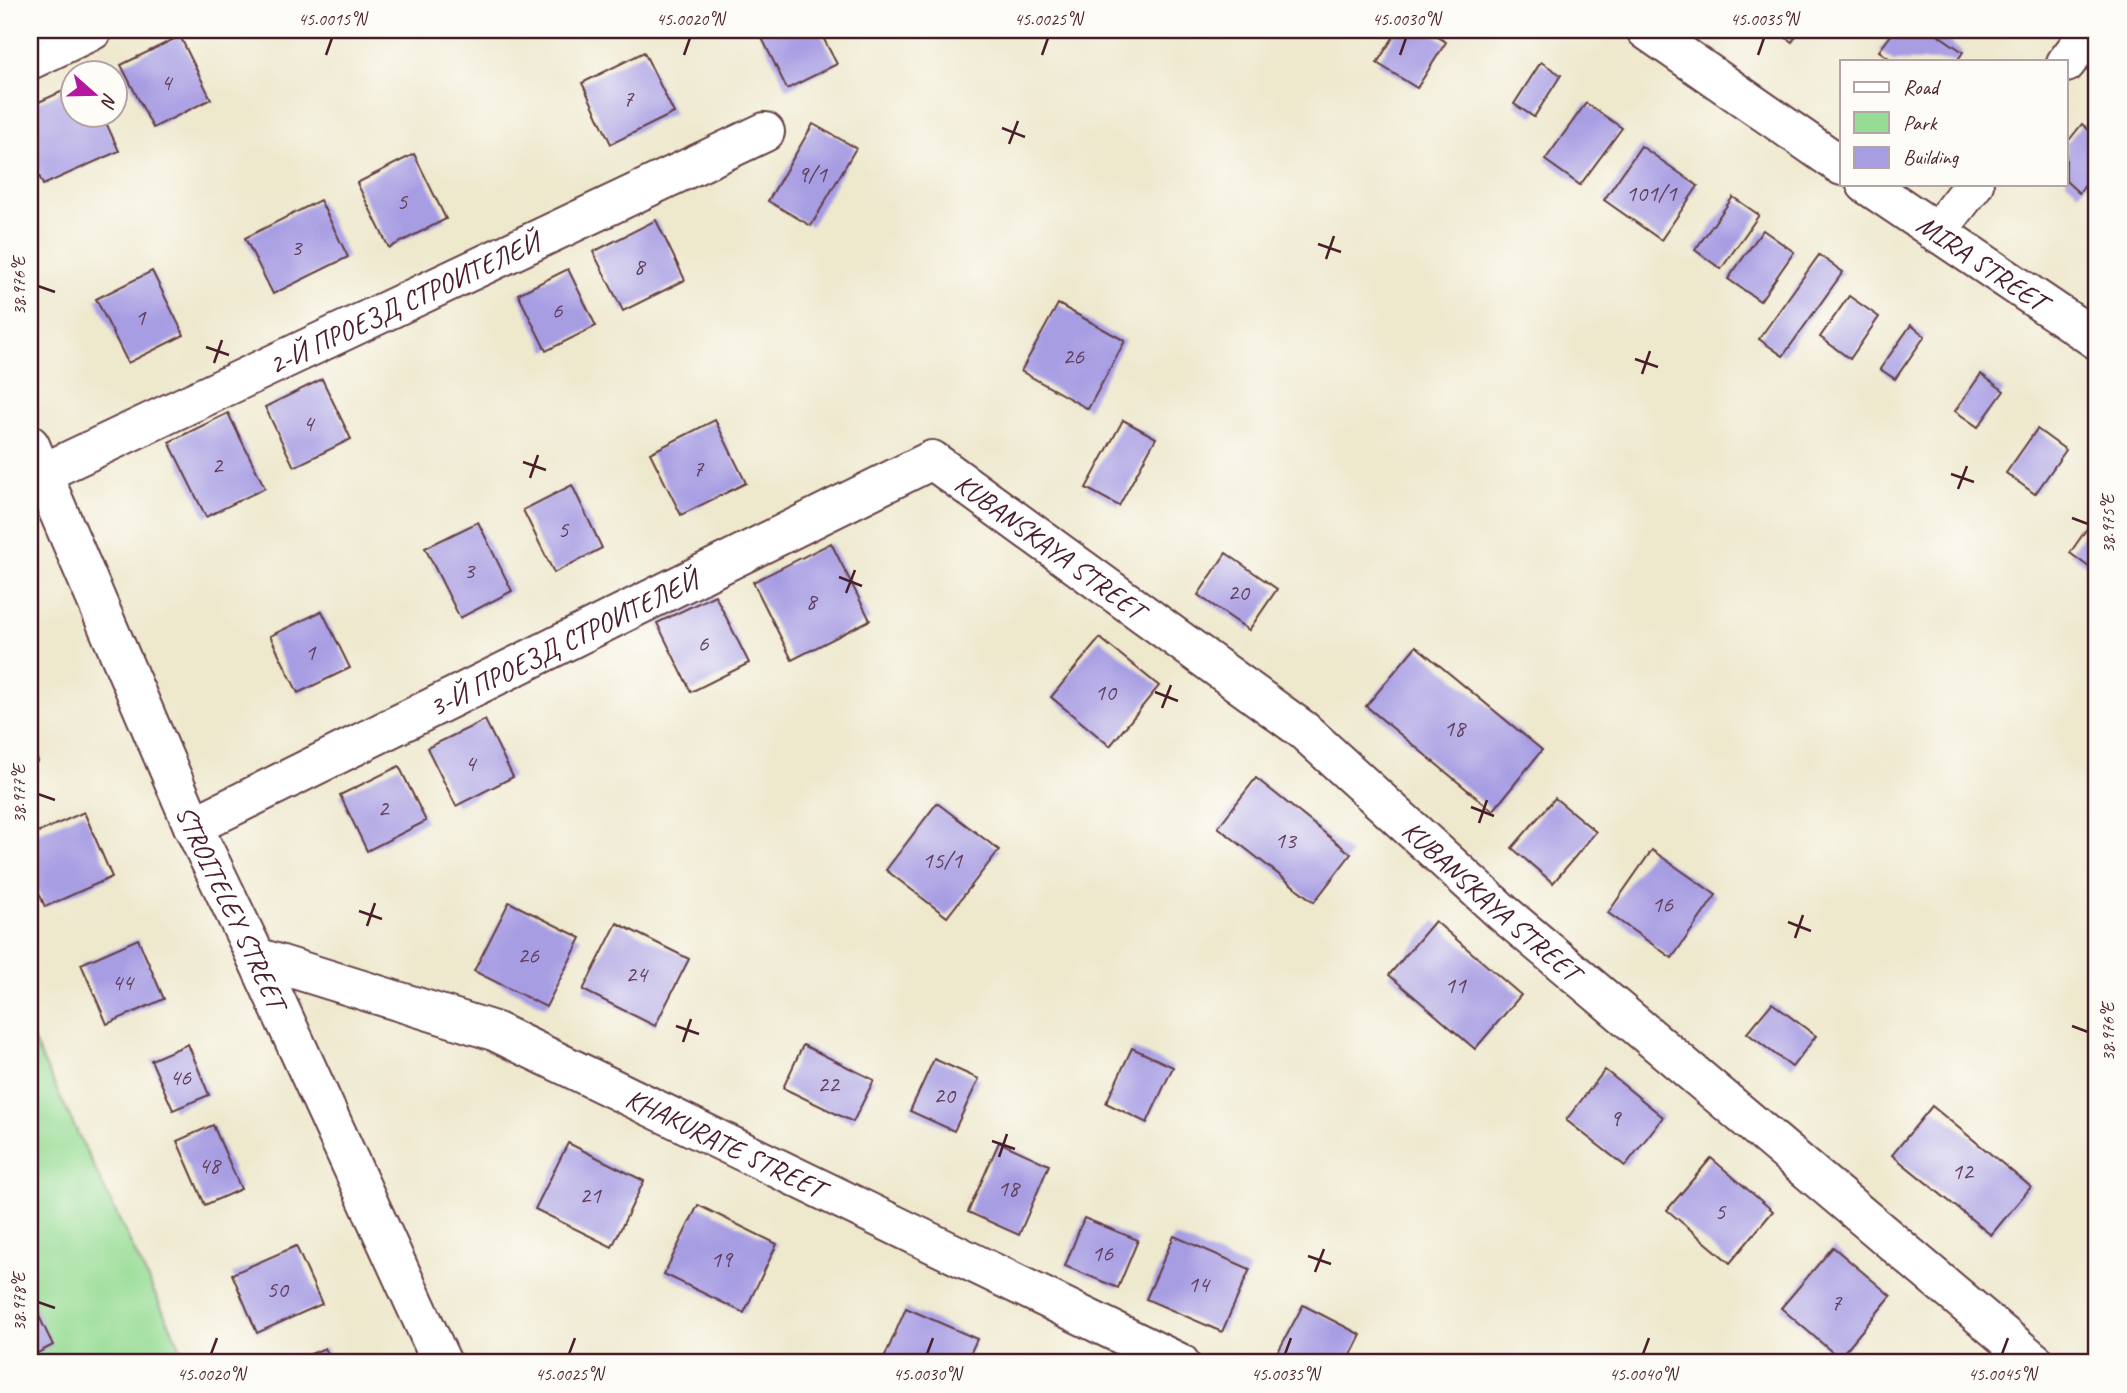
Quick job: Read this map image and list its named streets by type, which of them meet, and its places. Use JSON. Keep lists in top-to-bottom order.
{
  "streets": {
    "street": [
      "MIRA STREET",
      "2-Й ПРОЕЗД СТРОИТЕЛЕЙ",
      "KUBANSKAYA STREET",
      "3-Й ПРОЕЗД СТРОИТЕЛЕЙ",
      "STROITELEY STREET",
      "KHAKURATE STREET"
    ]
  },
  "crossings": [
    ["2-Й ПРОЕЗД СТРОИТЕЛЕЙ", "STROITELEY STREET"],
    ["KUBANSKAYA STREET", "3-Й ПРОЕЗД СТРОИТЕЛЕЙ"],
    ["3-Й ПРОЕЗД СТРОИТЕЛЕЙ", "STROITELEY STREET"],
    ["STROITELEY STREET", "KHAKURATE STREET"]
  ],
  "house_numbers": [
    "4",
    "7",
    "9/1",
    "101/1",
    "5",
    "3",
    "8",
    "6",
    "1",
    "26",
    "4",
    "2",
    "7",
    "5",
    "3",
    "20",
    "8",
    "6",
    "1",
    "10",
    "18",
    "4",
    "2",
    "13",
    "15/1",
    "16",
    "26",
    "24",
    "44",
    "11",
    "46",
    "22",
    "20",
    "9",
    "48",
    "12",
    "18",
    "21",
    "5",
    "16",
    "19",
    "14",
    "50",
    "7"
  ],
  "legend": ["Road", "Park", "Building"],
  "north": "right",
  "coordinates": [
    "45.0015°N",
    "45.0020°N",
    "45.0025°N",
    "45.0030°N",
    "45.0035°N",
    "38.976°E",
    "38.975°E",
    "38.977°E",
    "38.978°E",
    "45.0040°N",
    "45.0045°N"
  ]
}
